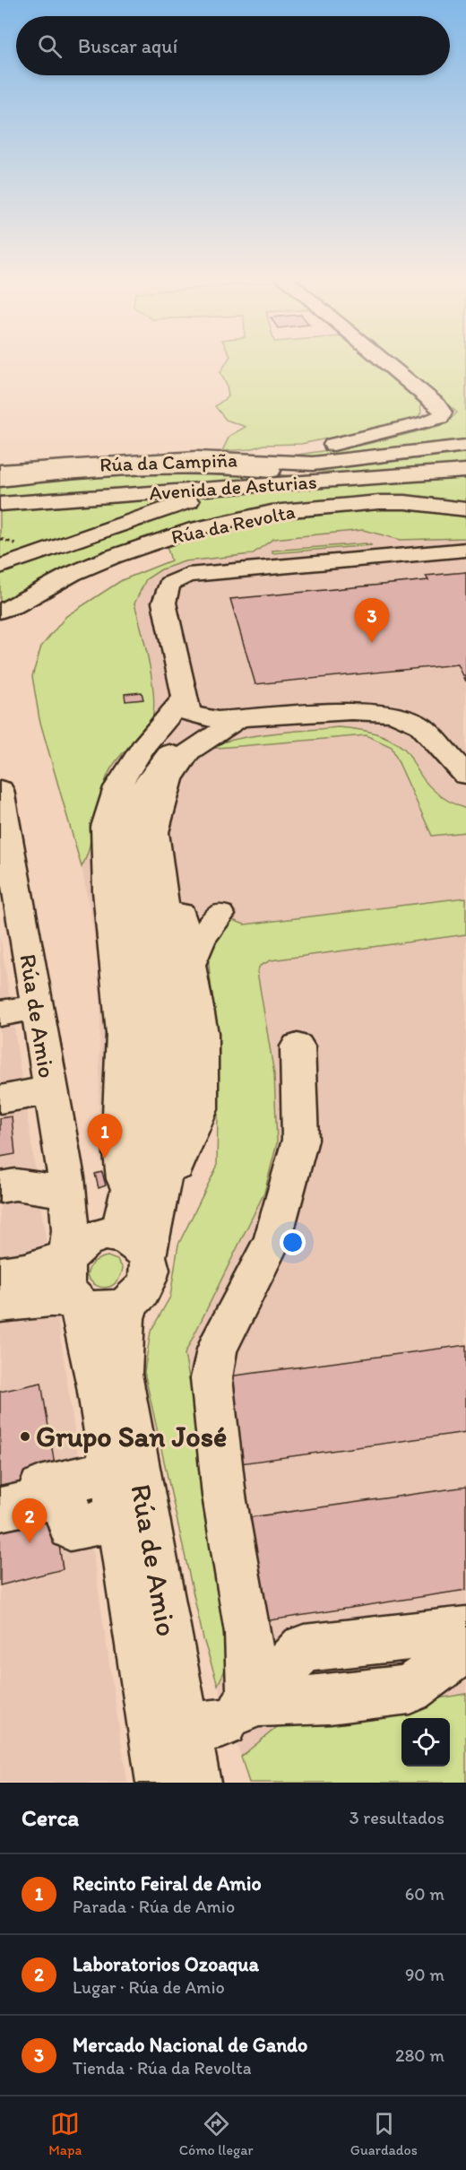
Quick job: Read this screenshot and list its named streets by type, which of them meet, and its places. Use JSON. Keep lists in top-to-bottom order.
{
  "streets": {
    "street": [
      "Rúa da Campiña",
      "Avenida de Asturias",
      "Rúa da Revolta",
      "Rúa de Amio"
    ]
  },
  "places": ["Grupo San José"],
  "page": {
    "search": "Buscar aquí",
    "pins": ["3", "1", "2"],
    "heading": ["Cerca", "3 resultados"],
    "list": [
      {
        "mark": "1",
        "name": "Recinto Feiral de Amio",
        "note": "Parada · Rúa de Amio",
        "value": "60 m"
      },
      {
        "mark": "2",
        "name": "Laboratorios Ozoaqua",
        "note": "Lugar · Rúa de Amio",
        "value": "90 m"
      },
      {
        "mark": "3",
        "name": "Mercado Nacional de Gando",
        "note": "Tienda · Rúa da Revolta",
        "value": "280 m"
      }
    ],
    "nav": ["Mapa", "Cómo llegar", "Guardados"]
  }
}
